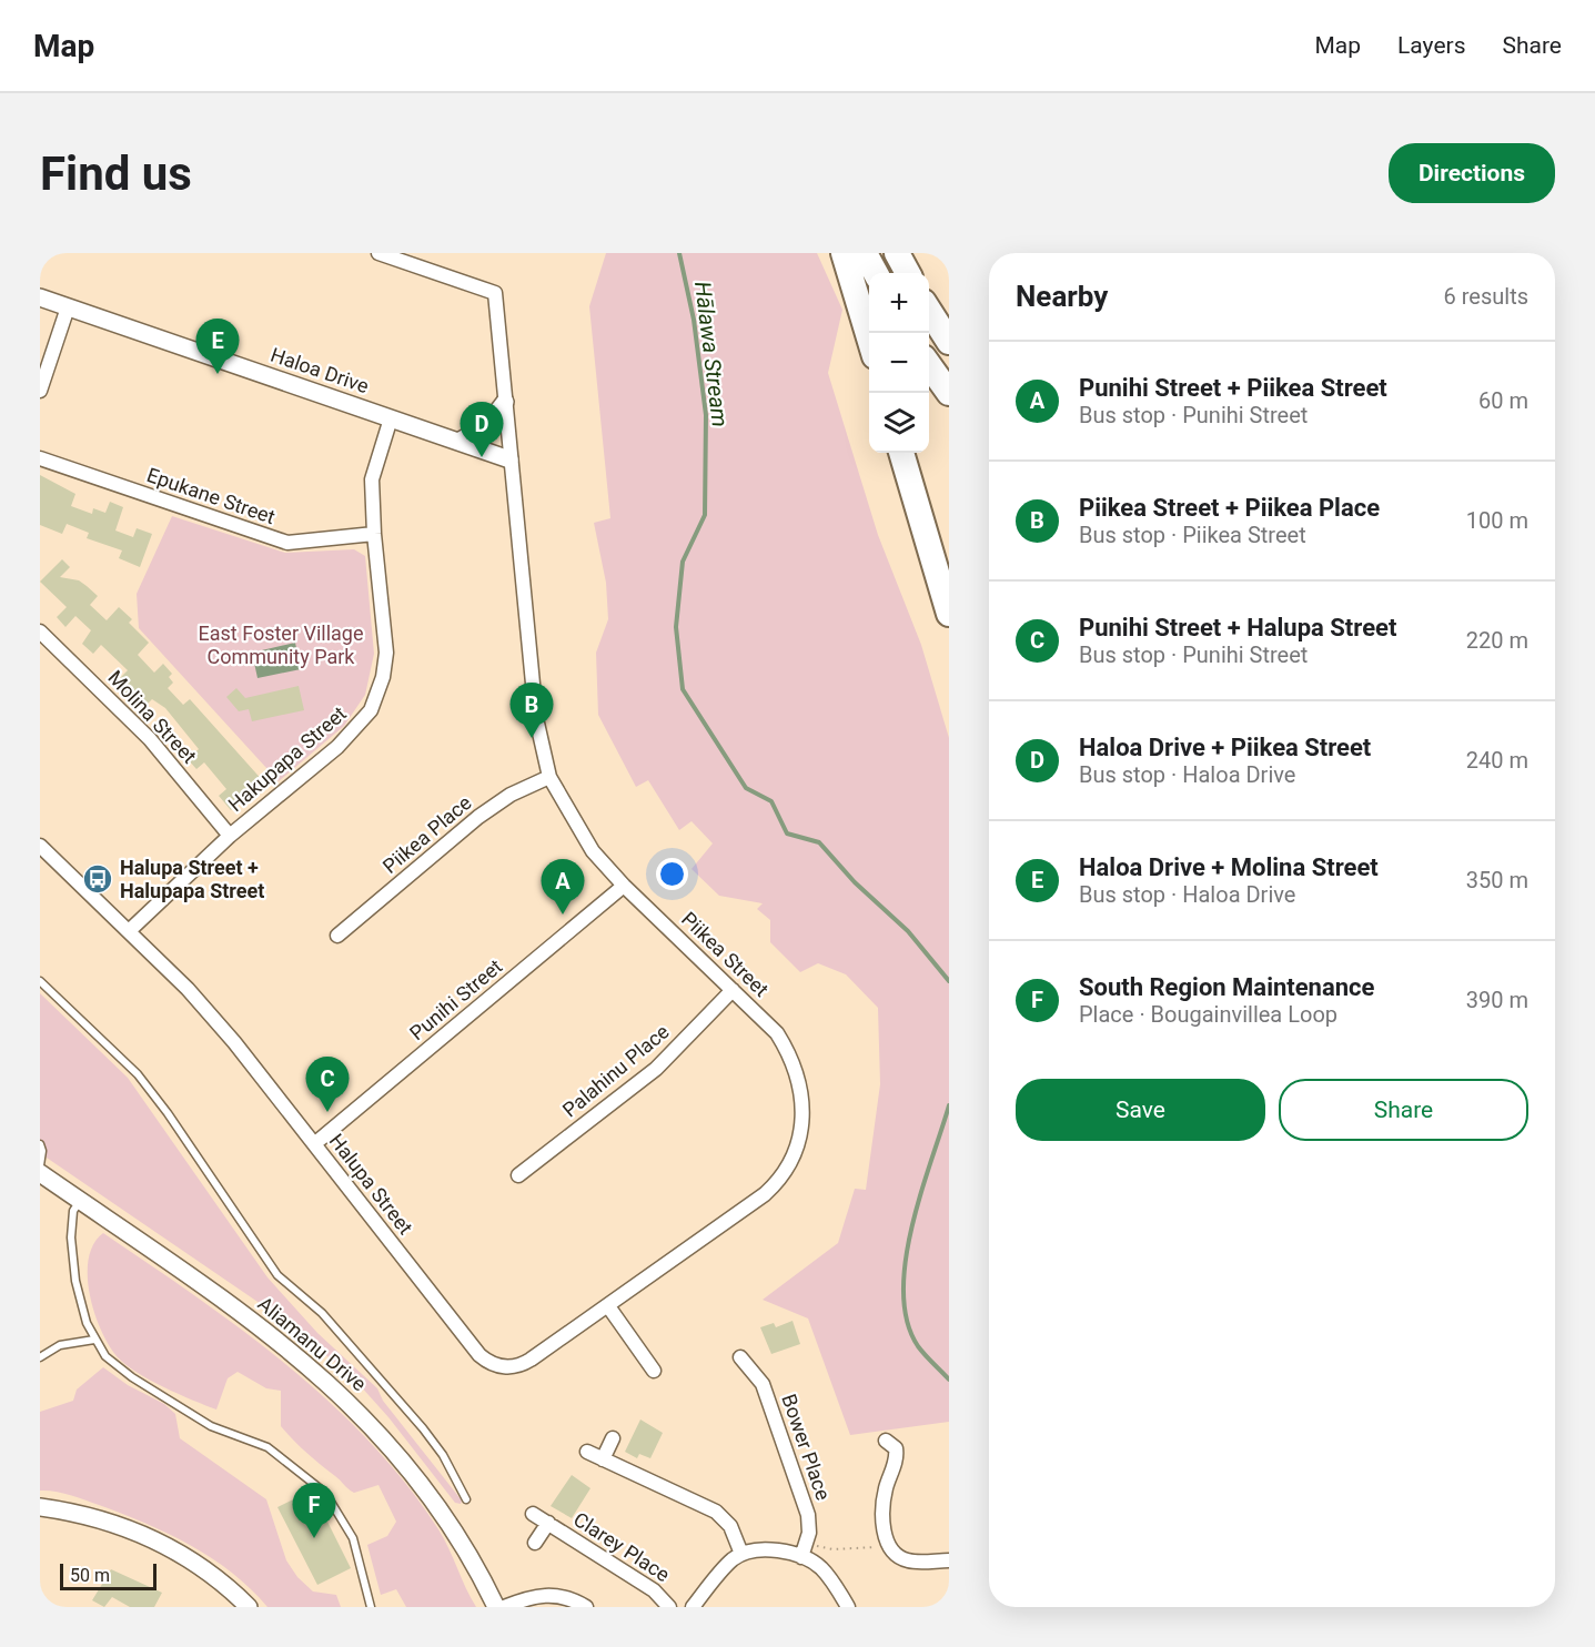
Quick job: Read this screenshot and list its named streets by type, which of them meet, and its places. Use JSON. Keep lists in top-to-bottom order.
{
  "streets": {
    "street": [
      "Haloa Drive",
      "Epukane Street",
      "Molina Street",
      "Hakupapa Street",
      "Piikea Place",
      "Piikea Street",
      "Punihi Street",
      "Palahinu Place",
      "Halupa Street",
      "Aliamanu Drive",
      "Bower Place",
      "Clarey Place"
    ]
  },
  "crossings": [
    ["Haloa Drive", "Hakupapa Street"],
    ["Haloa Drive", "Piikea Street"],
    ["Epukane Street", "Hakupapa Street"],
    ["Molina Street", "Hakupapa Street"],
    ["Hakupapa Street", "Halupa Street"],
    ["Piikea Place", "Piikea Street"],
    ["Piikea Street", "Punihi Street"],
    ["Piikea Street", "Palahinu Place"],
    ["Piikea Street", "Halupa Street"],
    ["Punihi Street", "Halupa Street"]
  ],
  "water": ["Hālawa Stream"],
  "parks": ["East Foster Village Community Park"],
  "places": {
    "bus stop": ["Halupa Street + Halupapa Street"]
  },
  "scale_bar": "50 m",
  "page": {
    "header": "Map",
    "nav": ["Map", "Layers", "Share"],
    "buttons": [
      "Directions",
      ["Save", "Share"]
    ],
    "title": "Find us",
    "heading": ["Nearby", "6 results"],
    "map_buttons": ["+", "−"],
    "pins": [
      "E",
      "D",
      "B",
      "A",
      "C",
      "F"
    ],
    "list": [
      {
        "mark": "A",
        "name": "Punihi Street + Piikea Street",
        "note": "Bus stop · Punihi Street",
        "value": "60 m"
      },
      {
        "mark": "B",
        "name": "Piikea Street + Piikea Place",
        "note": "Bus stop · Piikea Street",
        "value": "100 m"
      },
      {
        "mark": "C",
        "name": "Punihi Street + Halupa Street",
        "note": "Bus stop · Punihi Street",
        "value": "220 m"
      },
      {
        "mark": "D",
        "name": "Haloa Drive + Piikea Street",
        "note": "Bus stop · Haloa Drive",
        "value": "240 m"
      },
      {
        "mark": "E",
        "name": "Haloa Drive + Molina Street",
        "note": "Bus stop · Haloa Drive",
        "value": "350 m"
      },
      {
        "mark": "F",
        "name": "South Region Maintenance",
        "note": "Place · Bougainvillea Loop",
        "value": "390 m"
      }
    ],
    "scale": "50 m"
  }
}
